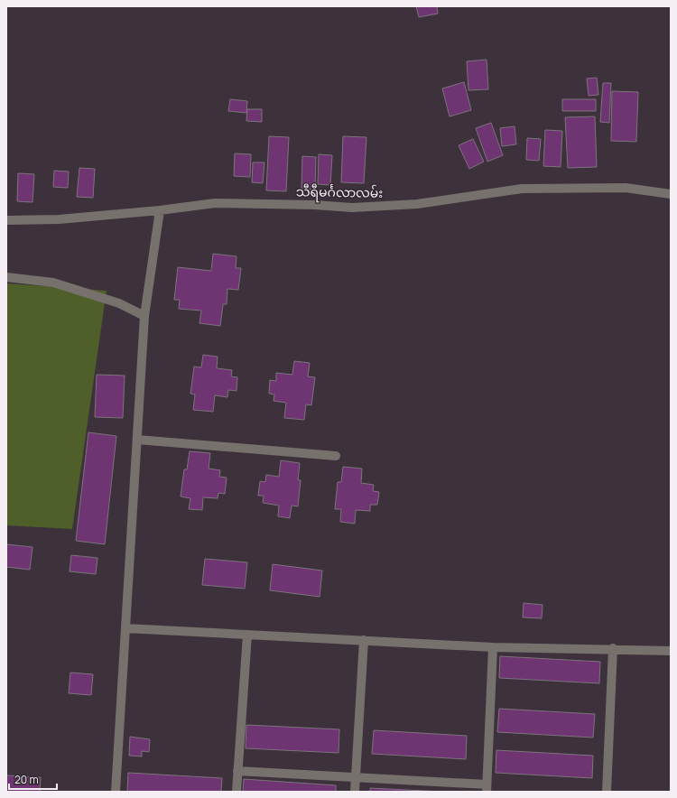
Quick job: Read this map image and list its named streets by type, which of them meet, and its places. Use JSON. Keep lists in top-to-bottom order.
{
  "streets": {
    "street": ["သီရီမင်္ဂလာလမ်း"]
  },
  "scale_bar": "20 m"
}
